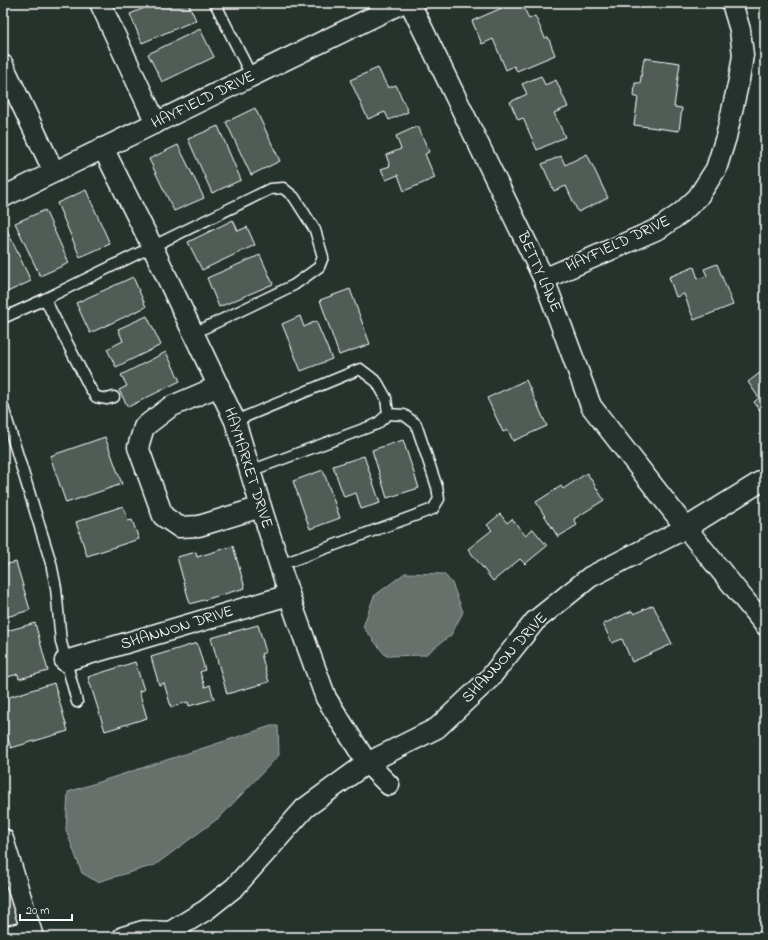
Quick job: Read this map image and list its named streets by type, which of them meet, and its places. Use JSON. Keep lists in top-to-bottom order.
{
  "streets": {
    "street": [
      "HAYFIELD DRIVE",
      "BETTY LANE",
      "HAYMARKET DRIVE",
      "SHANNON DRIVE"
    ]
  },
  "crossings": [
    ["HAYFIELD DRIVE", "BETTY LANE"],
    ["HAYFIELD DRIVE", "HAYMARKET DRIVE"],
    ["BETTY LANE", "SHANNON DRIVE"],
    ["HAYMARKET DRIVE", "SHANNON DRIVE"]
  ],
  "scale_bar": "20 m"
}
